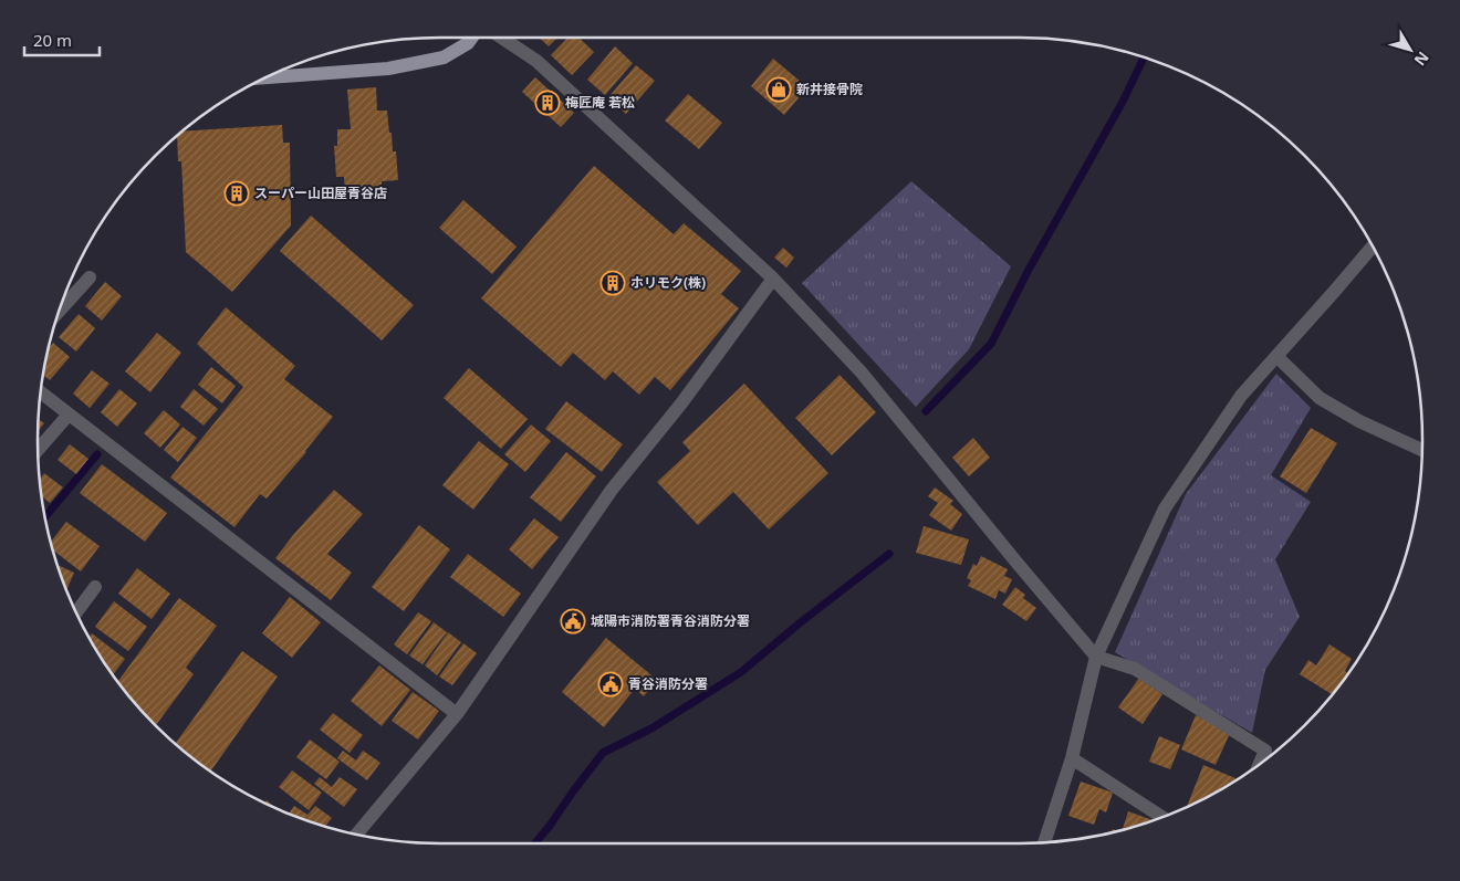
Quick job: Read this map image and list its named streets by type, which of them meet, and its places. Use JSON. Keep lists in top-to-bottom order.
{
  "places": {
    "shop": ["新井接骨院"],
    "building": ["梅匠庵 若松", "スーパー山田屋青谷店", "ホリモク(株)"],
    "public building": ["城陽市消防署青谷消防分署", "青谷消防分署"]
  },
  "scale_bar": "20 m",
  "north": "bottom right"
}
